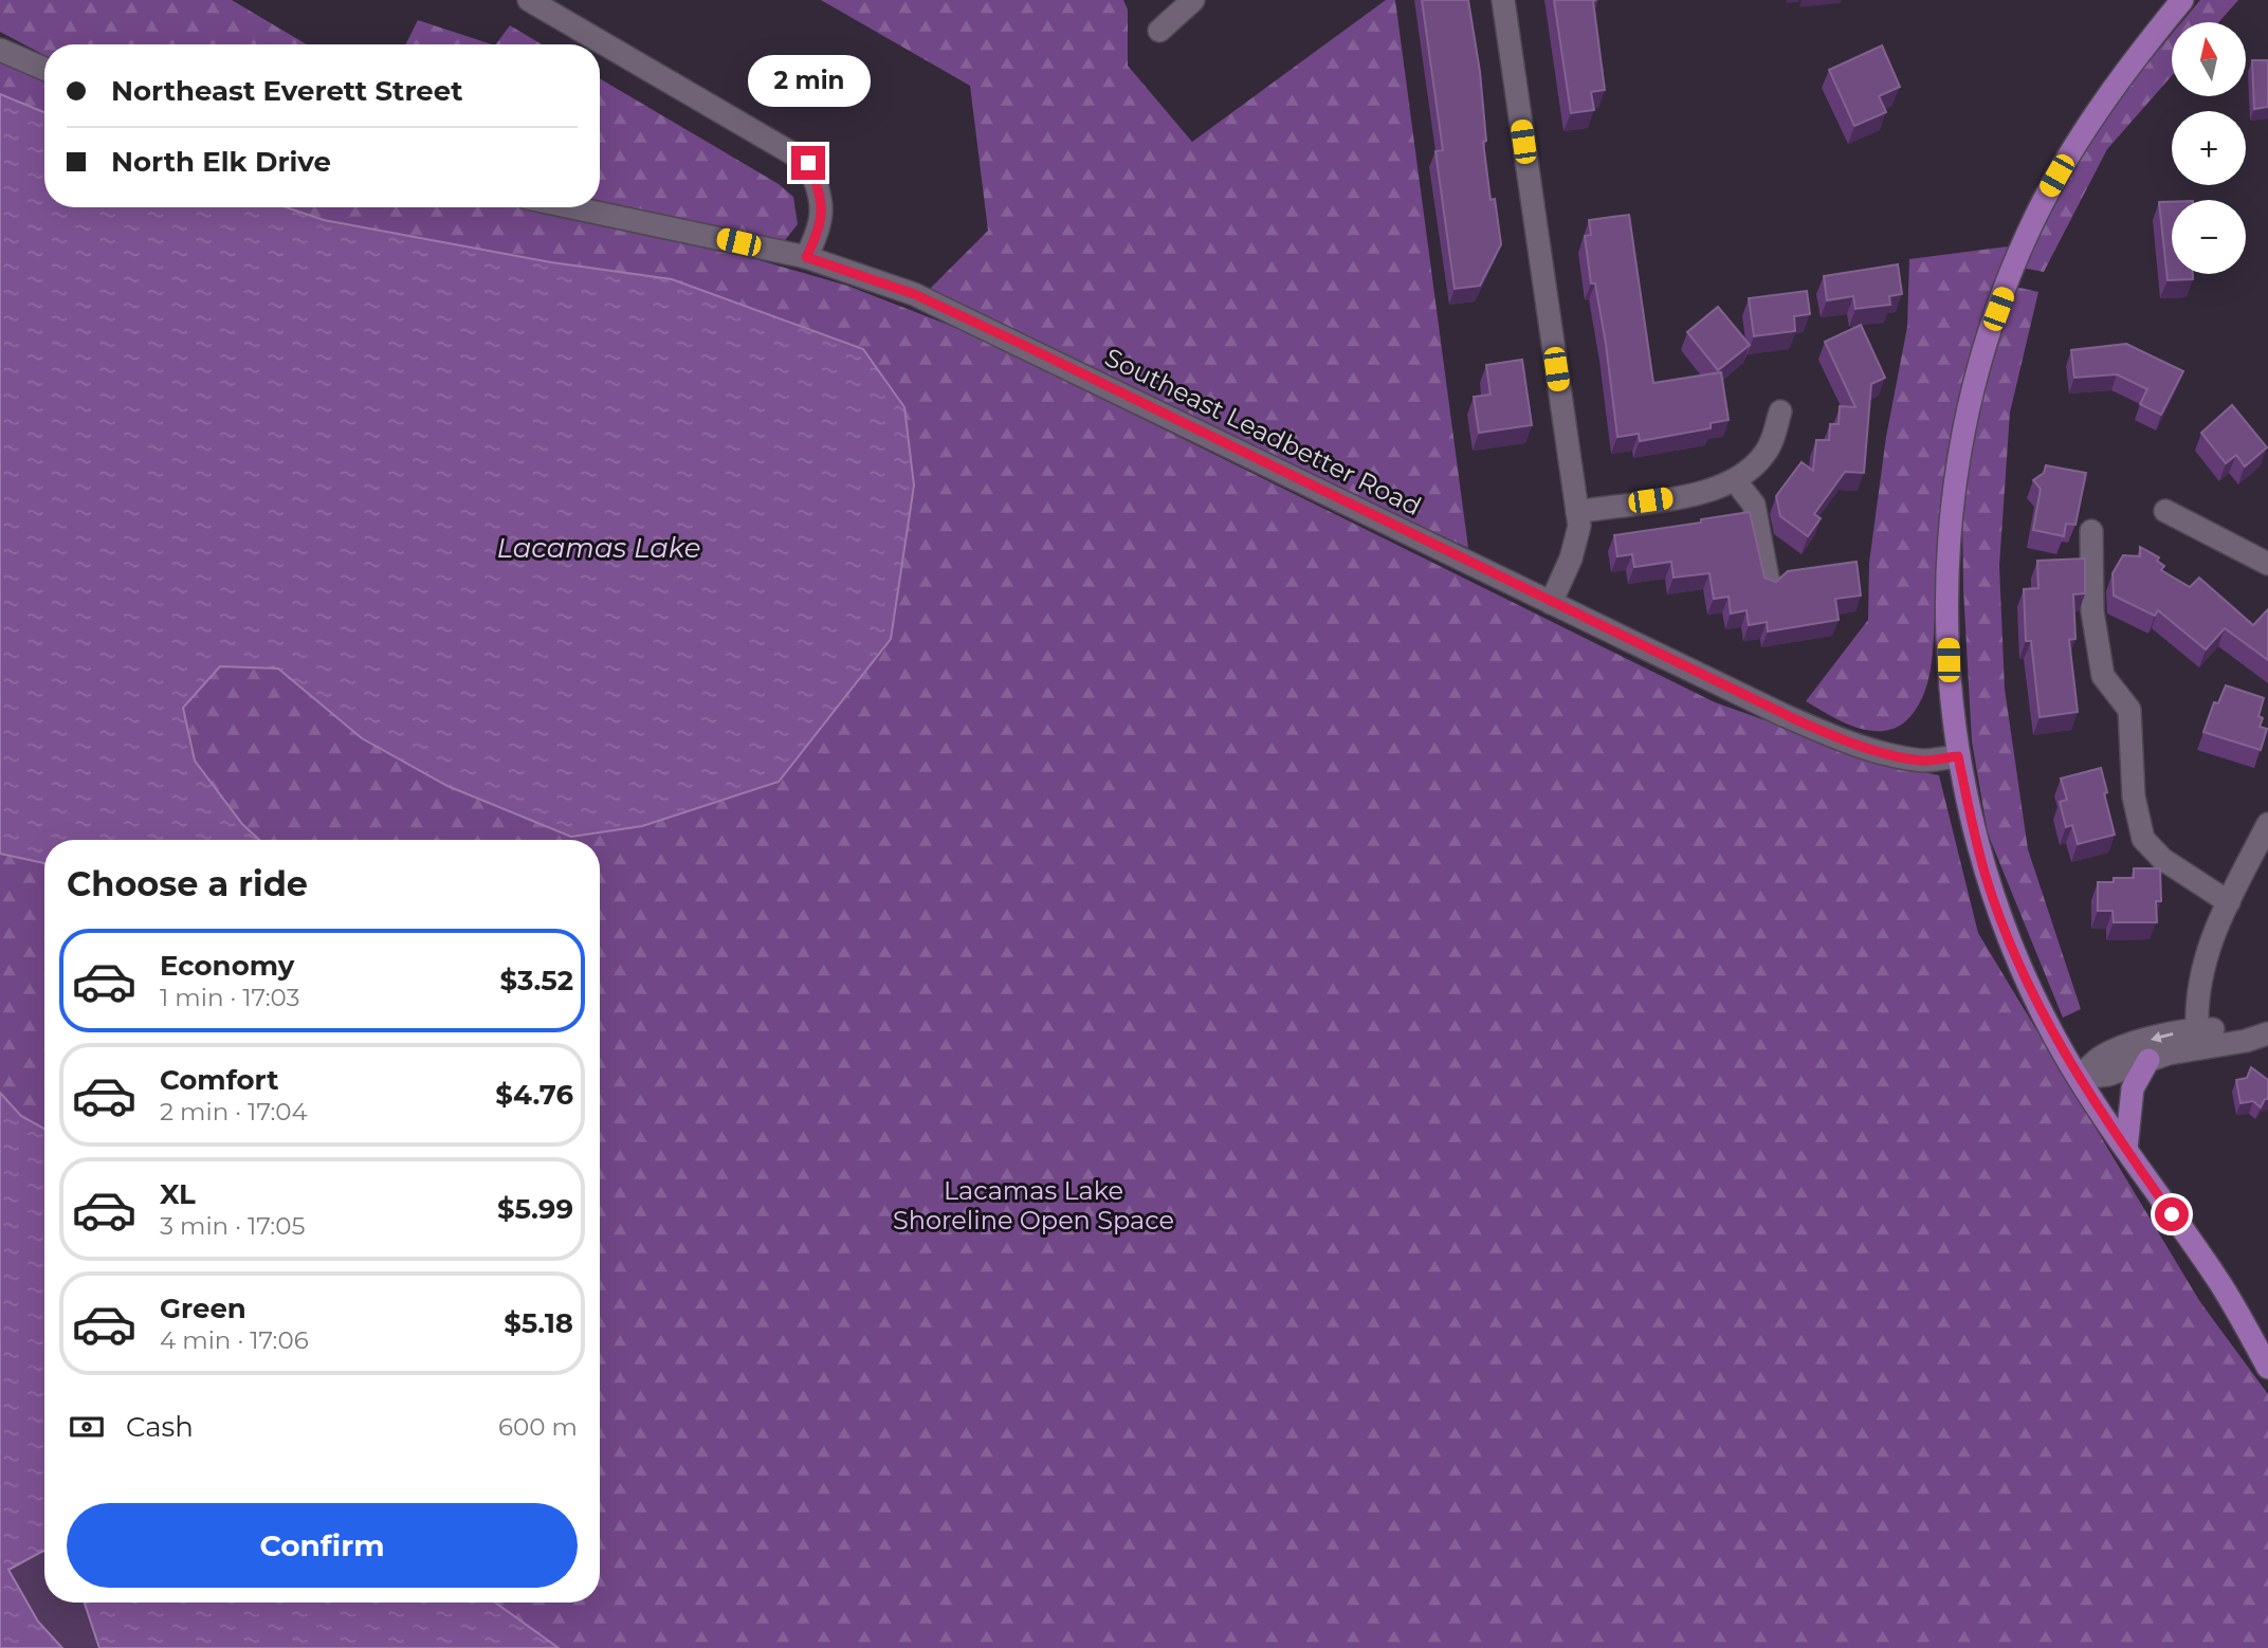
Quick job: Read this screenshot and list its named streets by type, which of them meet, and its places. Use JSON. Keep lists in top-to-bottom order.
{
  "streets": {
    "street": ["Southeast Leadbetter Road"]
  },
  "water": ["Lacamas Lake"],
  "parks": ["Lacamas Lake Shoreline Open Space"],
  "north": "top",
  "page": {
    "map_buttons": ["+", "−"],
    "banner": ["Northeast Everett Street", "North Elk Drive"],
    "bubble": "2 min",
    "heading": "Choose a ride",
    "list": [
      {
        "name": "Economy",
        "note": "1 min · 17:03",
        "value": "$3.52"
      },
      {
        "name": "Comfort",
        "note": "2 min · 17:04",
        "value": "$4.76"
      },
      {
        "name": "XL",
        "note": "3 min · 17:05",
        "value": "$5.99"
      },
      {
        "name": "Green",
        "note": "4 min · 17:06",
        "value": "$5.18"
      }
    ],
    "pay": ["Cash", "600 m"],
    "buttons": "Confirm"
  }
}
